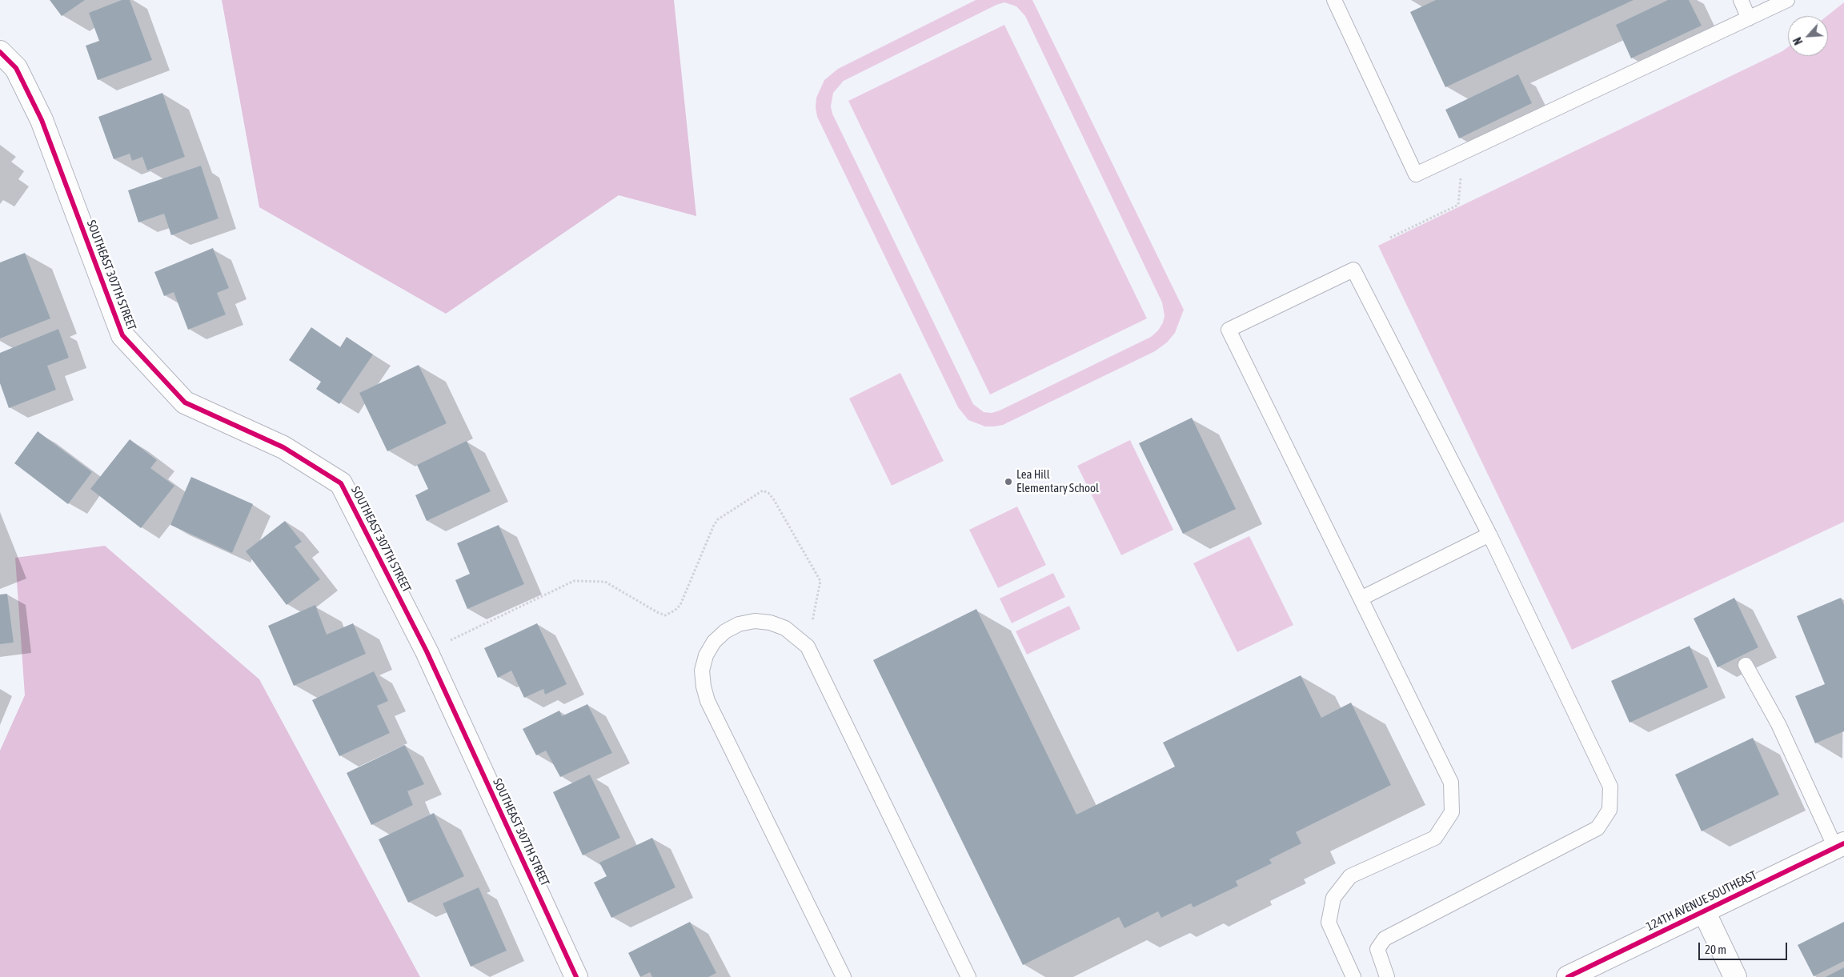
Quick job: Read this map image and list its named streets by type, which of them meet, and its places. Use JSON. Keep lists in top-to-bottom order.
{
  "streets": {
    "street": ["SOUTHEAST 307TH STREET", "124TH AVENUE SOUTHEAST"]
  },
  "places": ["Lea Hill Elementary School"],
  "scale_bar": "20 m",
  "north": "bottom left"
}
